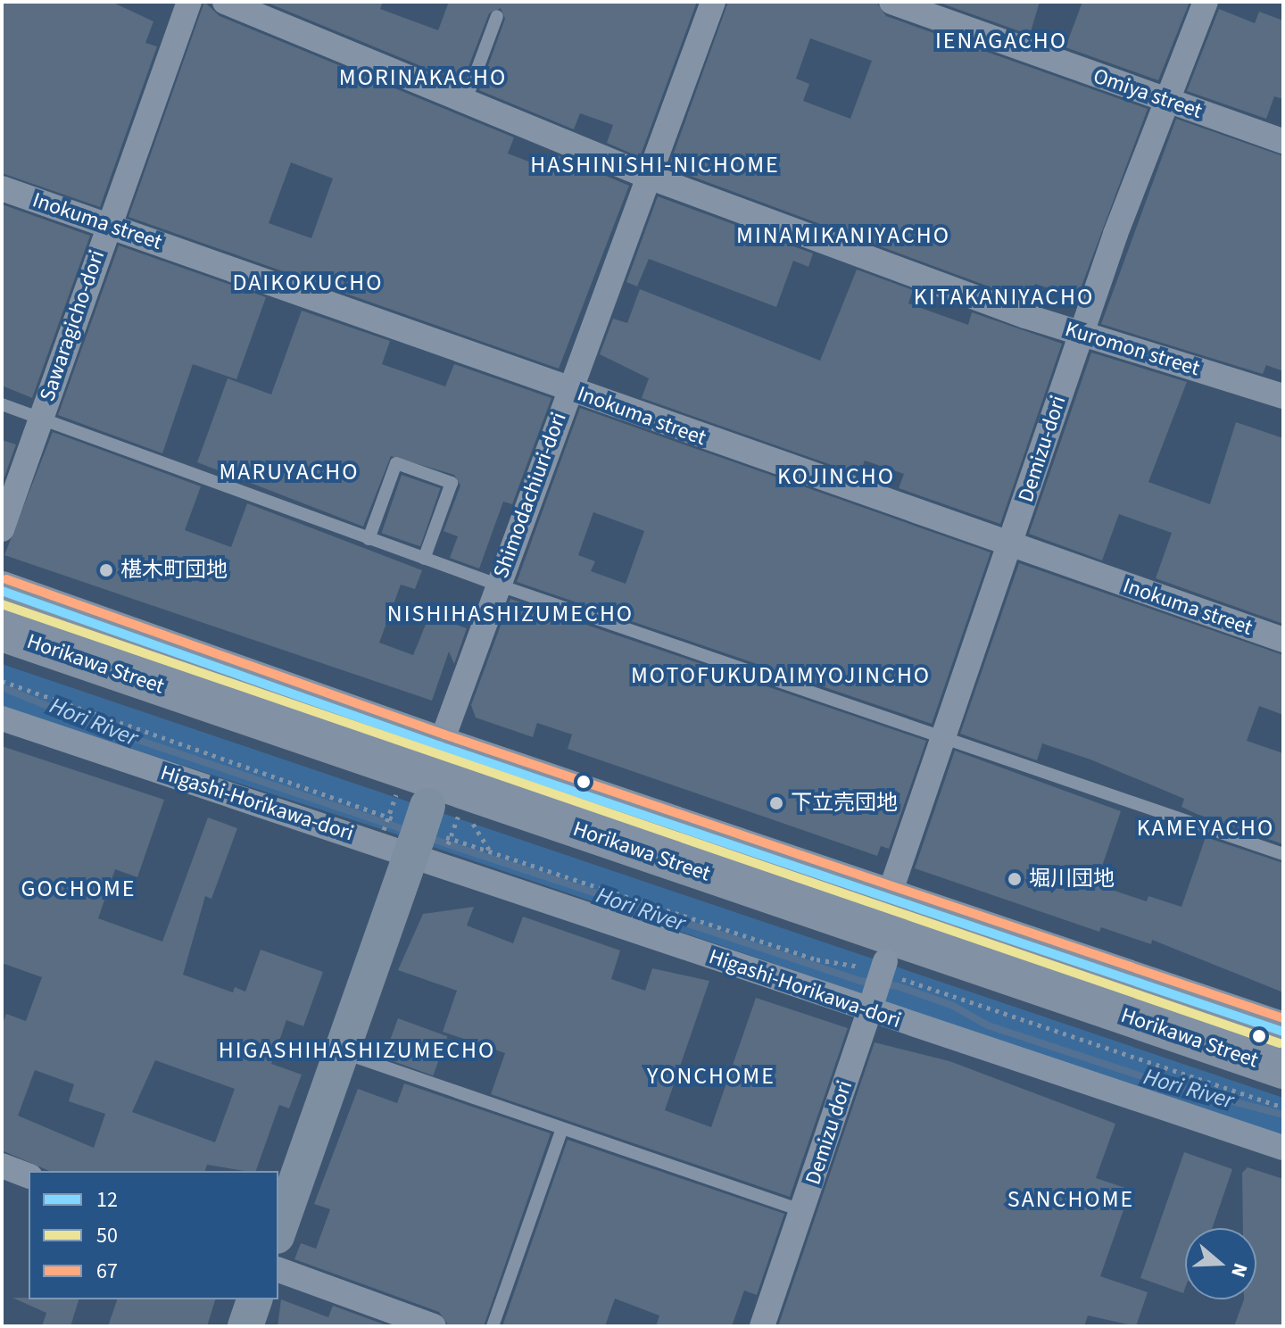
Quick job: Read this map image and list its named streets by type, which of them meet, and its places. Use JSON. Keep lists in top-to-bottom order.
{
  "streets": {
    "main road": ["Horikawa Street"],
    "street": [
      "Omiya street",
      "Inokuma street",
      "Sawaragicho-dori",
      "Kuromon street",
      "Demizu-dori",
      "Shimodachiuri-dori",
      "Higashi-Horikawa-dori",
      "Demizu dori"
    ]
  },
  "crossings": [
    ["Omiya street", "Demizu-dori"],
    ["Inokuma street", "Sawaragicho-dori"],
    ["Inokuma street", "Demizu-dori"],
    ["Inokuma street", "Shimodachiuri-dori"],
    ["Kuromon street", "Demizu-dori"],
    ["Kuromon street", "Shimodachiuri-dori"],
    ["Demizu-dori", "Horikawa Street"],
    ["Shimodachiuri-dori", "Horikawa Street"],
    ["Shimodachiuri-dori", "Higashi-Horikawa-dori"],
    ["Horikawa Street", "Higashi-Horikawa-dori"],
    ["Horikawa Street", "Demizu dori"],
    ["Higashi-Horikawa-dori", "Demizu dori"]
  ],
  "districts": [
    "IENAGACHO",
    "MORINAKACHO",
    "HASHINISHI-NICHOME",
    "MINAMIKANIYACHO",
    "DAIKOKUCHO",
    "KITAKANIYACHO",
    "MARUYACHO",
    "KOJINCHO",
    "NISHIHASHIZUMECHO",
    "MOTOFUKUDAIMYOJINCHO",
    "KAMEYACHO",
    "GOCHOME",
    "HIGASHIHASHIZUMECHO",
    "YONCHOME",
    "SANCHOME"
  ],
  "water": ["Hori River"],
  "places": ["椹木町団地", "下立売団地", "堀川団地"],
  "lines": ["transit line 67", "transit line 12", "transit line 50"],
  "legend": ["12", "50", "67"],
  "north": "right"
}
